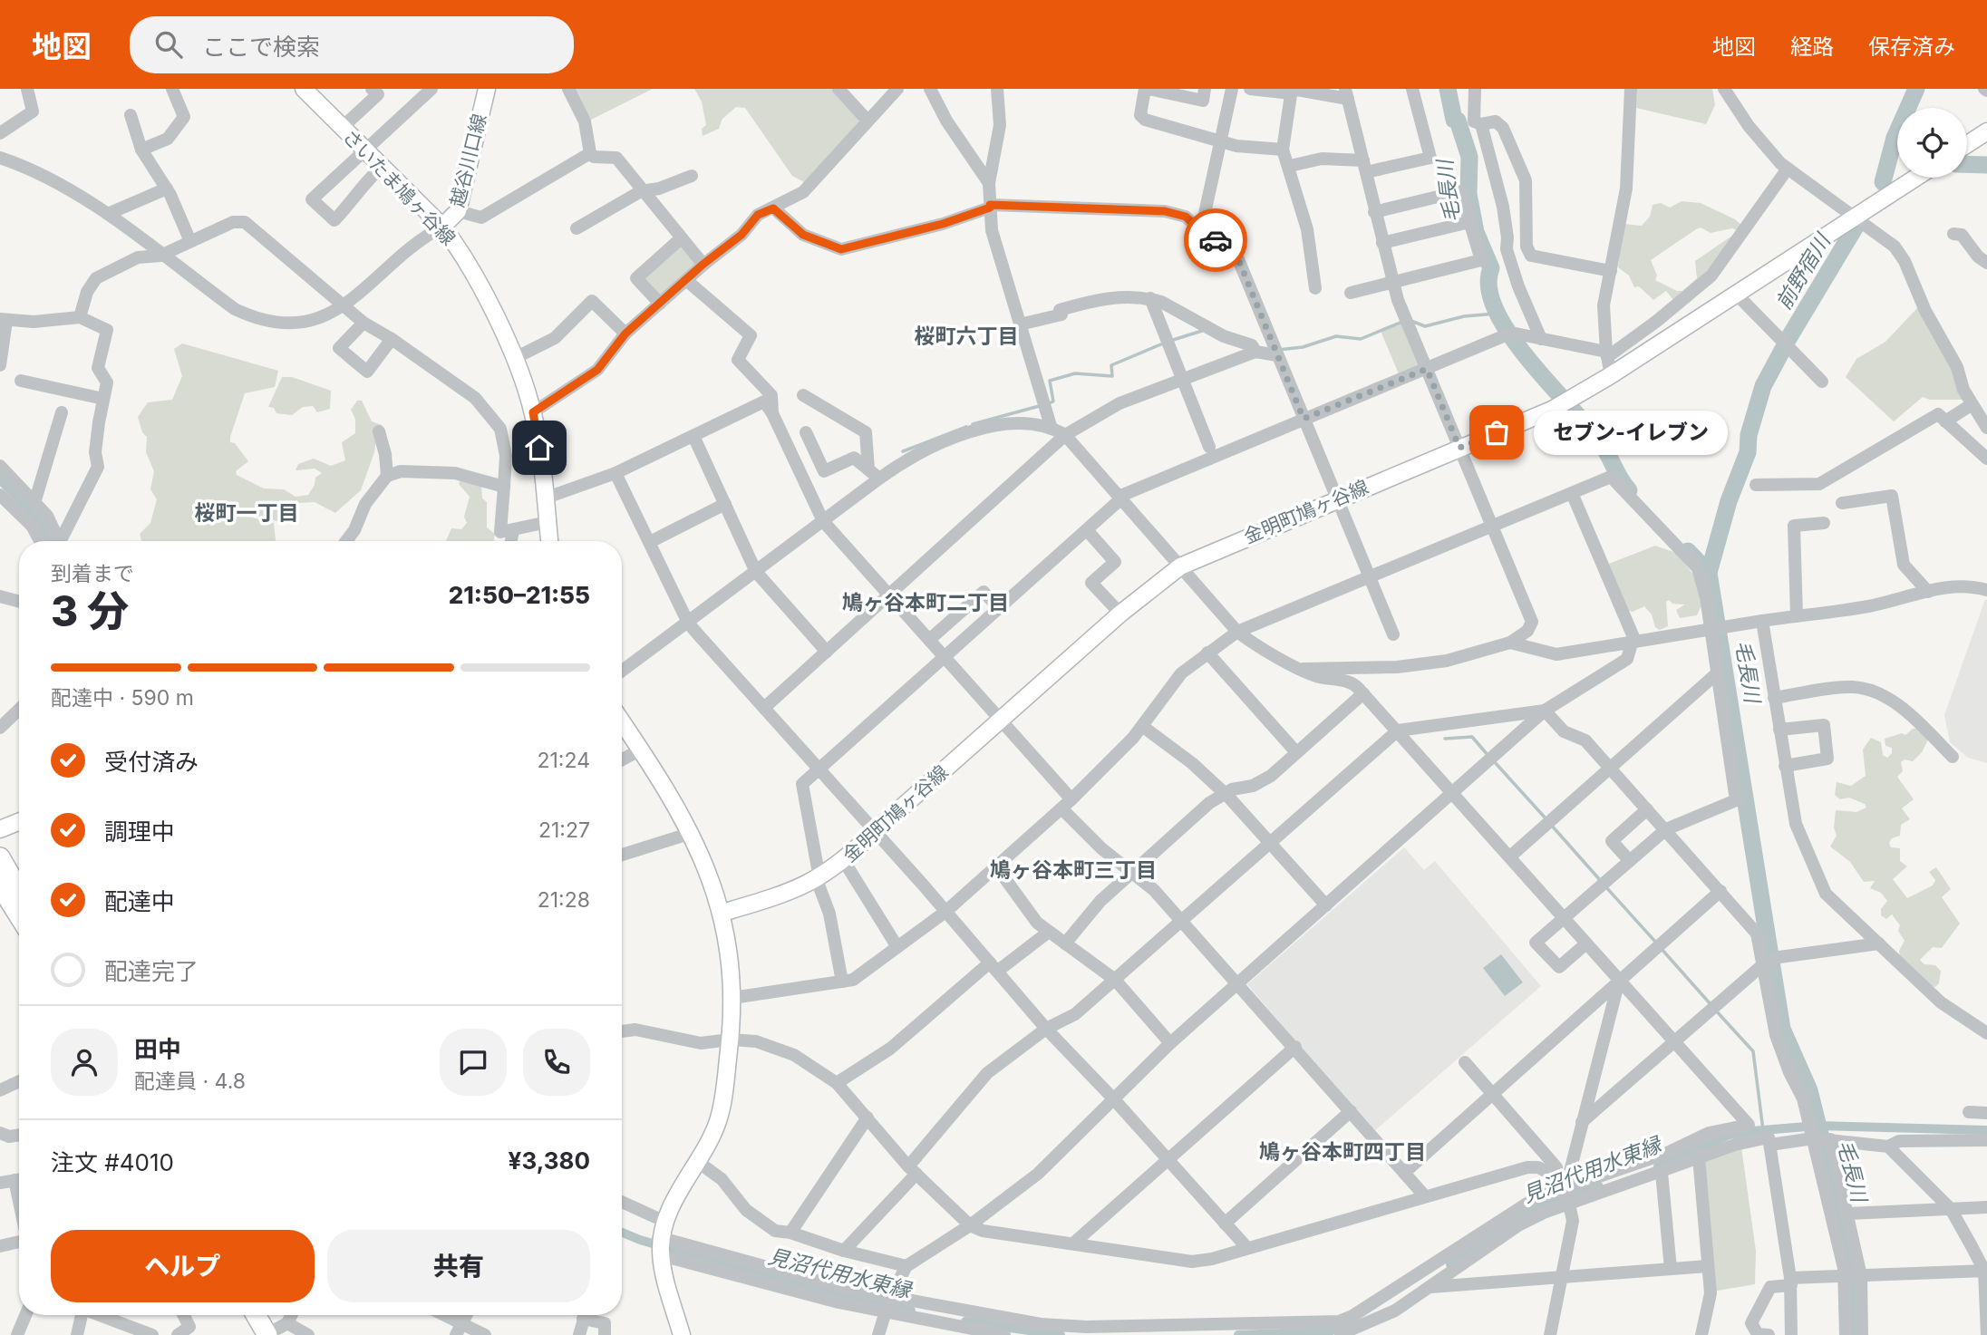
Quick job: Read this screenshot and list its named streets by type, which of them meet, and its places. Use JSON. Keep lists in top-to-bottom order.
{
  "streets": {
    "main road": ["越谷川口線", "さいたま鳩ヶ谷線", "金明町鳩ヶ谷線"]
  },
  "crossings": [
    ["越谷川口線", "さいたま鳩ヶ谷線"]
  ],
  "districts": [
    "桜町六丁目",
    "桜町一丁目",
    "鳩ヶ谷本町二丁目",
    "鳩ヶ谷本町三丁目",
    "鳩ヶ谷本町四丁目"
  ],
  "water": ["毛長川", "前野宿川", "見沼代用水東縁"],
  "places": ["セブン-イレブン"],
  "page": {
    "header": "地図",
    "search": "ここで検索",
    "nav": ["地図", "経路", "保存済み"],
    "bubble": "セブン-イレブン",
    "heading": ["3 分", "到着まで", "21:50–21:55"],
    "panel": [
      "田中",
      "配達員 · 4.8",
      "注文 #4010",
      "¥3,380"
    ],
    "bar": "配達中 · 590 m",
    "list": [
      ["受付済み", "21:24"],
      ["調理中", "21:27"],
      ["配達中", "21:28"],
      "配達完了"
    ],
    "buttons": ["ヘルプ", "共有"]
  }
}
